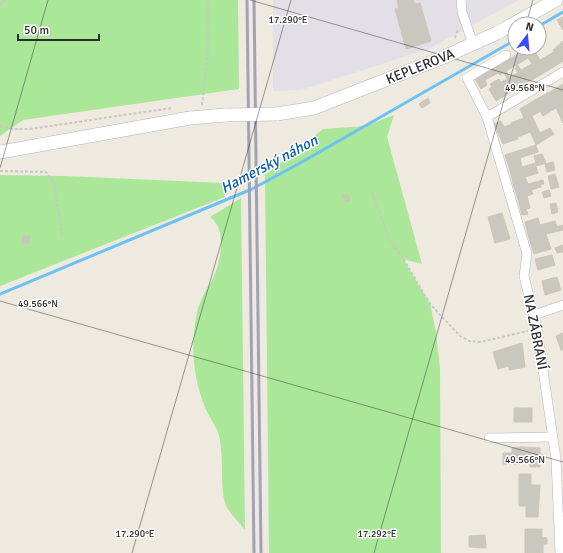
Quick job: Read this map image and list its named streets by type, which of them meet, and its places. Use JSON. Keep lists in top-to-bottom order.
{
  "streets": {
    "main road": ["KEPLEROVA"],
    "street": ["NA ZÁBRANÍ"]
  },
  "water": ["Hamerský náhon"],
  "scale_bar": "50 m",
  "north": "top",
  "coordinates": [
    "17.290°E",
    "49.568°N",
    "49.566°N",
    "17.292°E"
  ]
}
